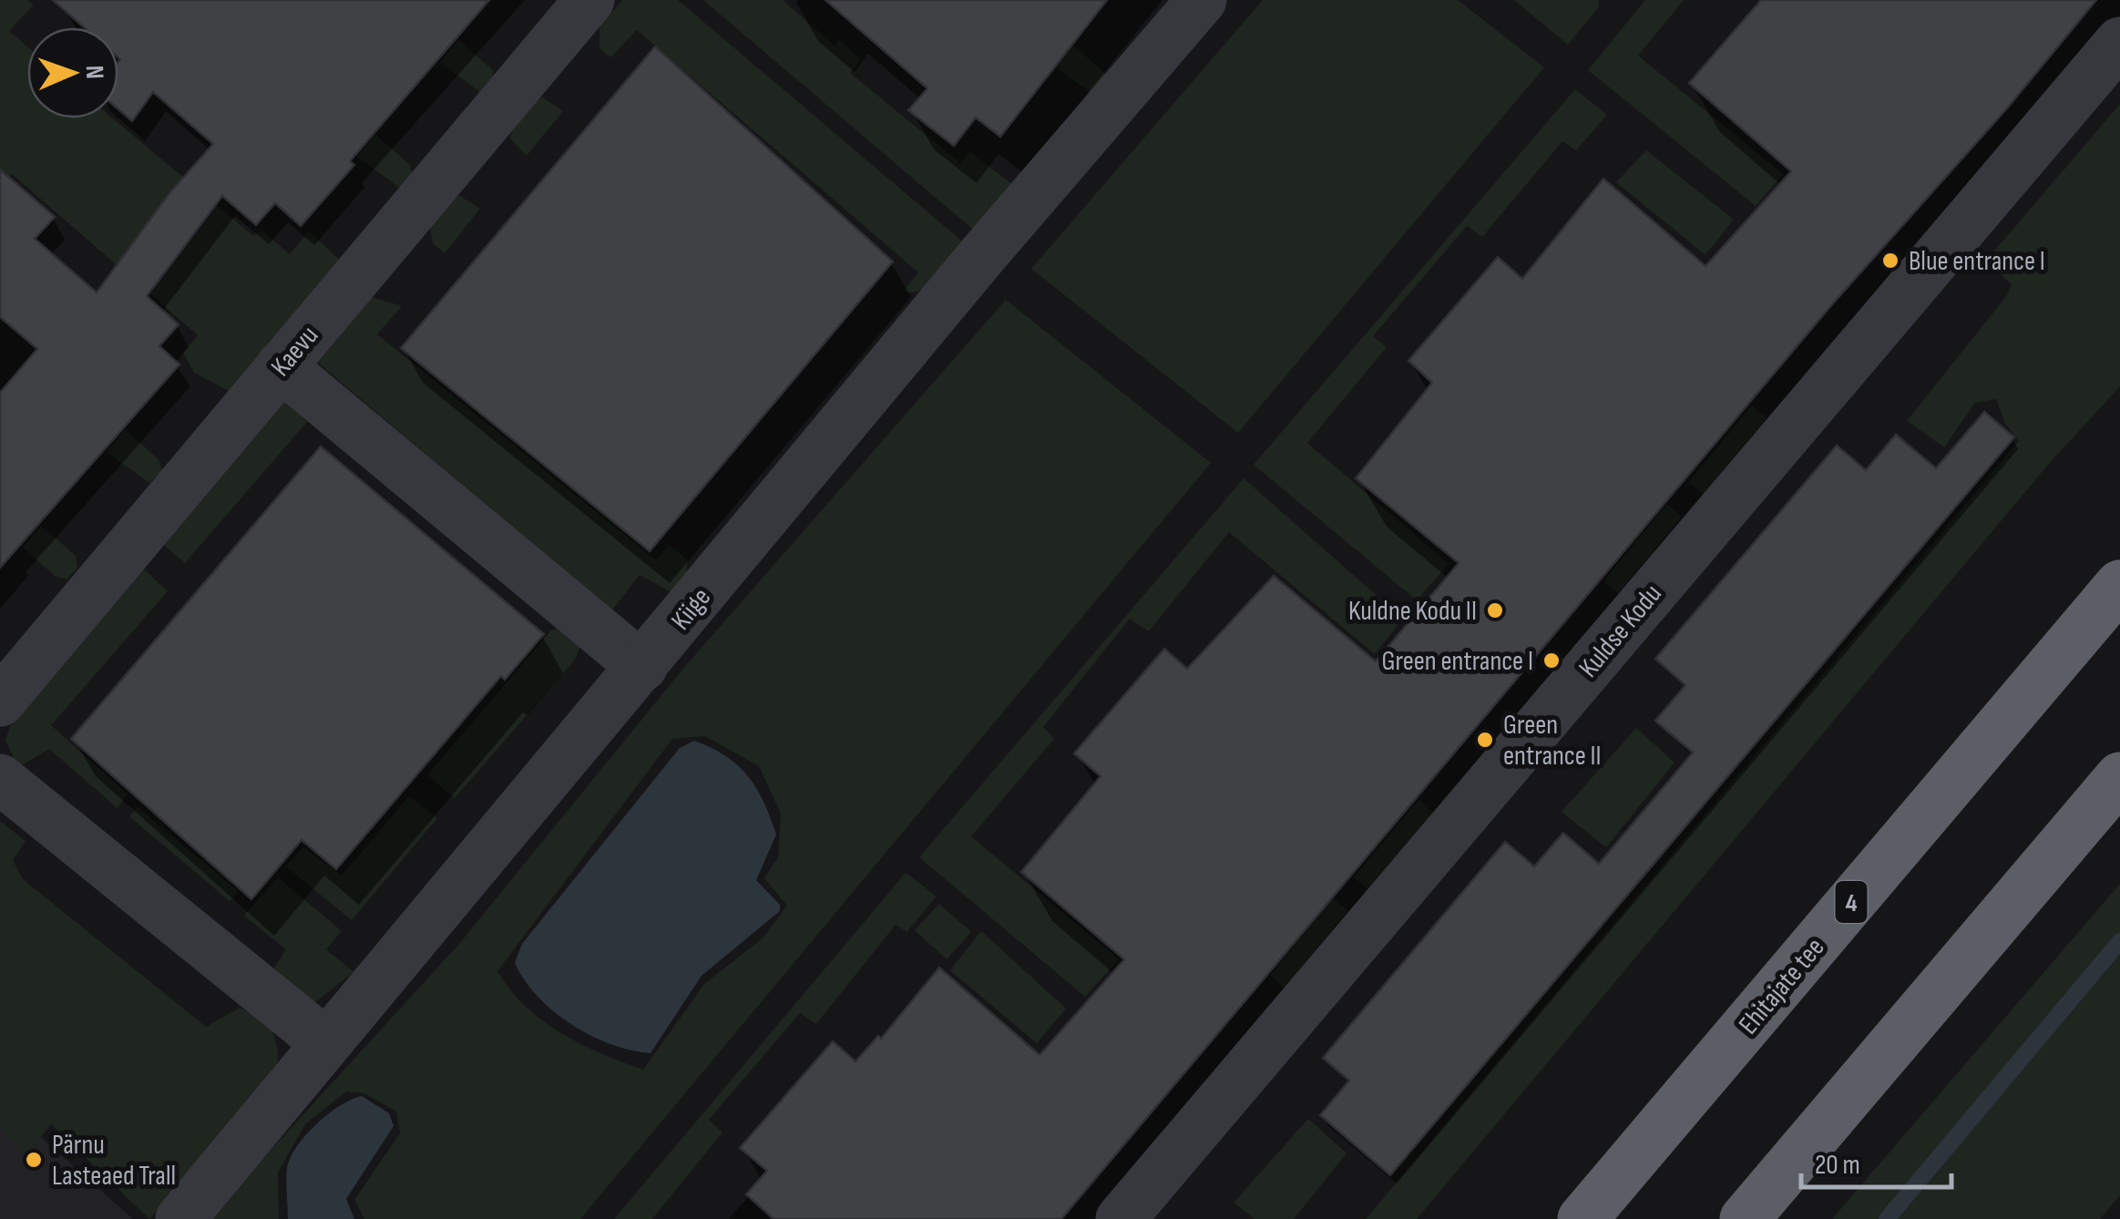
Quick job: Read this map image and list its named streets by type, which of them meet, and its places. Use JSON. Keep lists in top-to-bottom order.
{
  "streets": {
    "highway": ["4", "Ehitajate tee"],
    "street": ["Kaevu", "Kiige", "Kuldse Kodu"]
  },
  "places": [
    "Blue entrance I",
    "Kuldne Kodu II",
    "Green entrance I",
    "Green entrance II",
    "Pärnu Lasteaed Trall"
  ],
  "scale_bar": "20 m",
  "north": "right"
}
